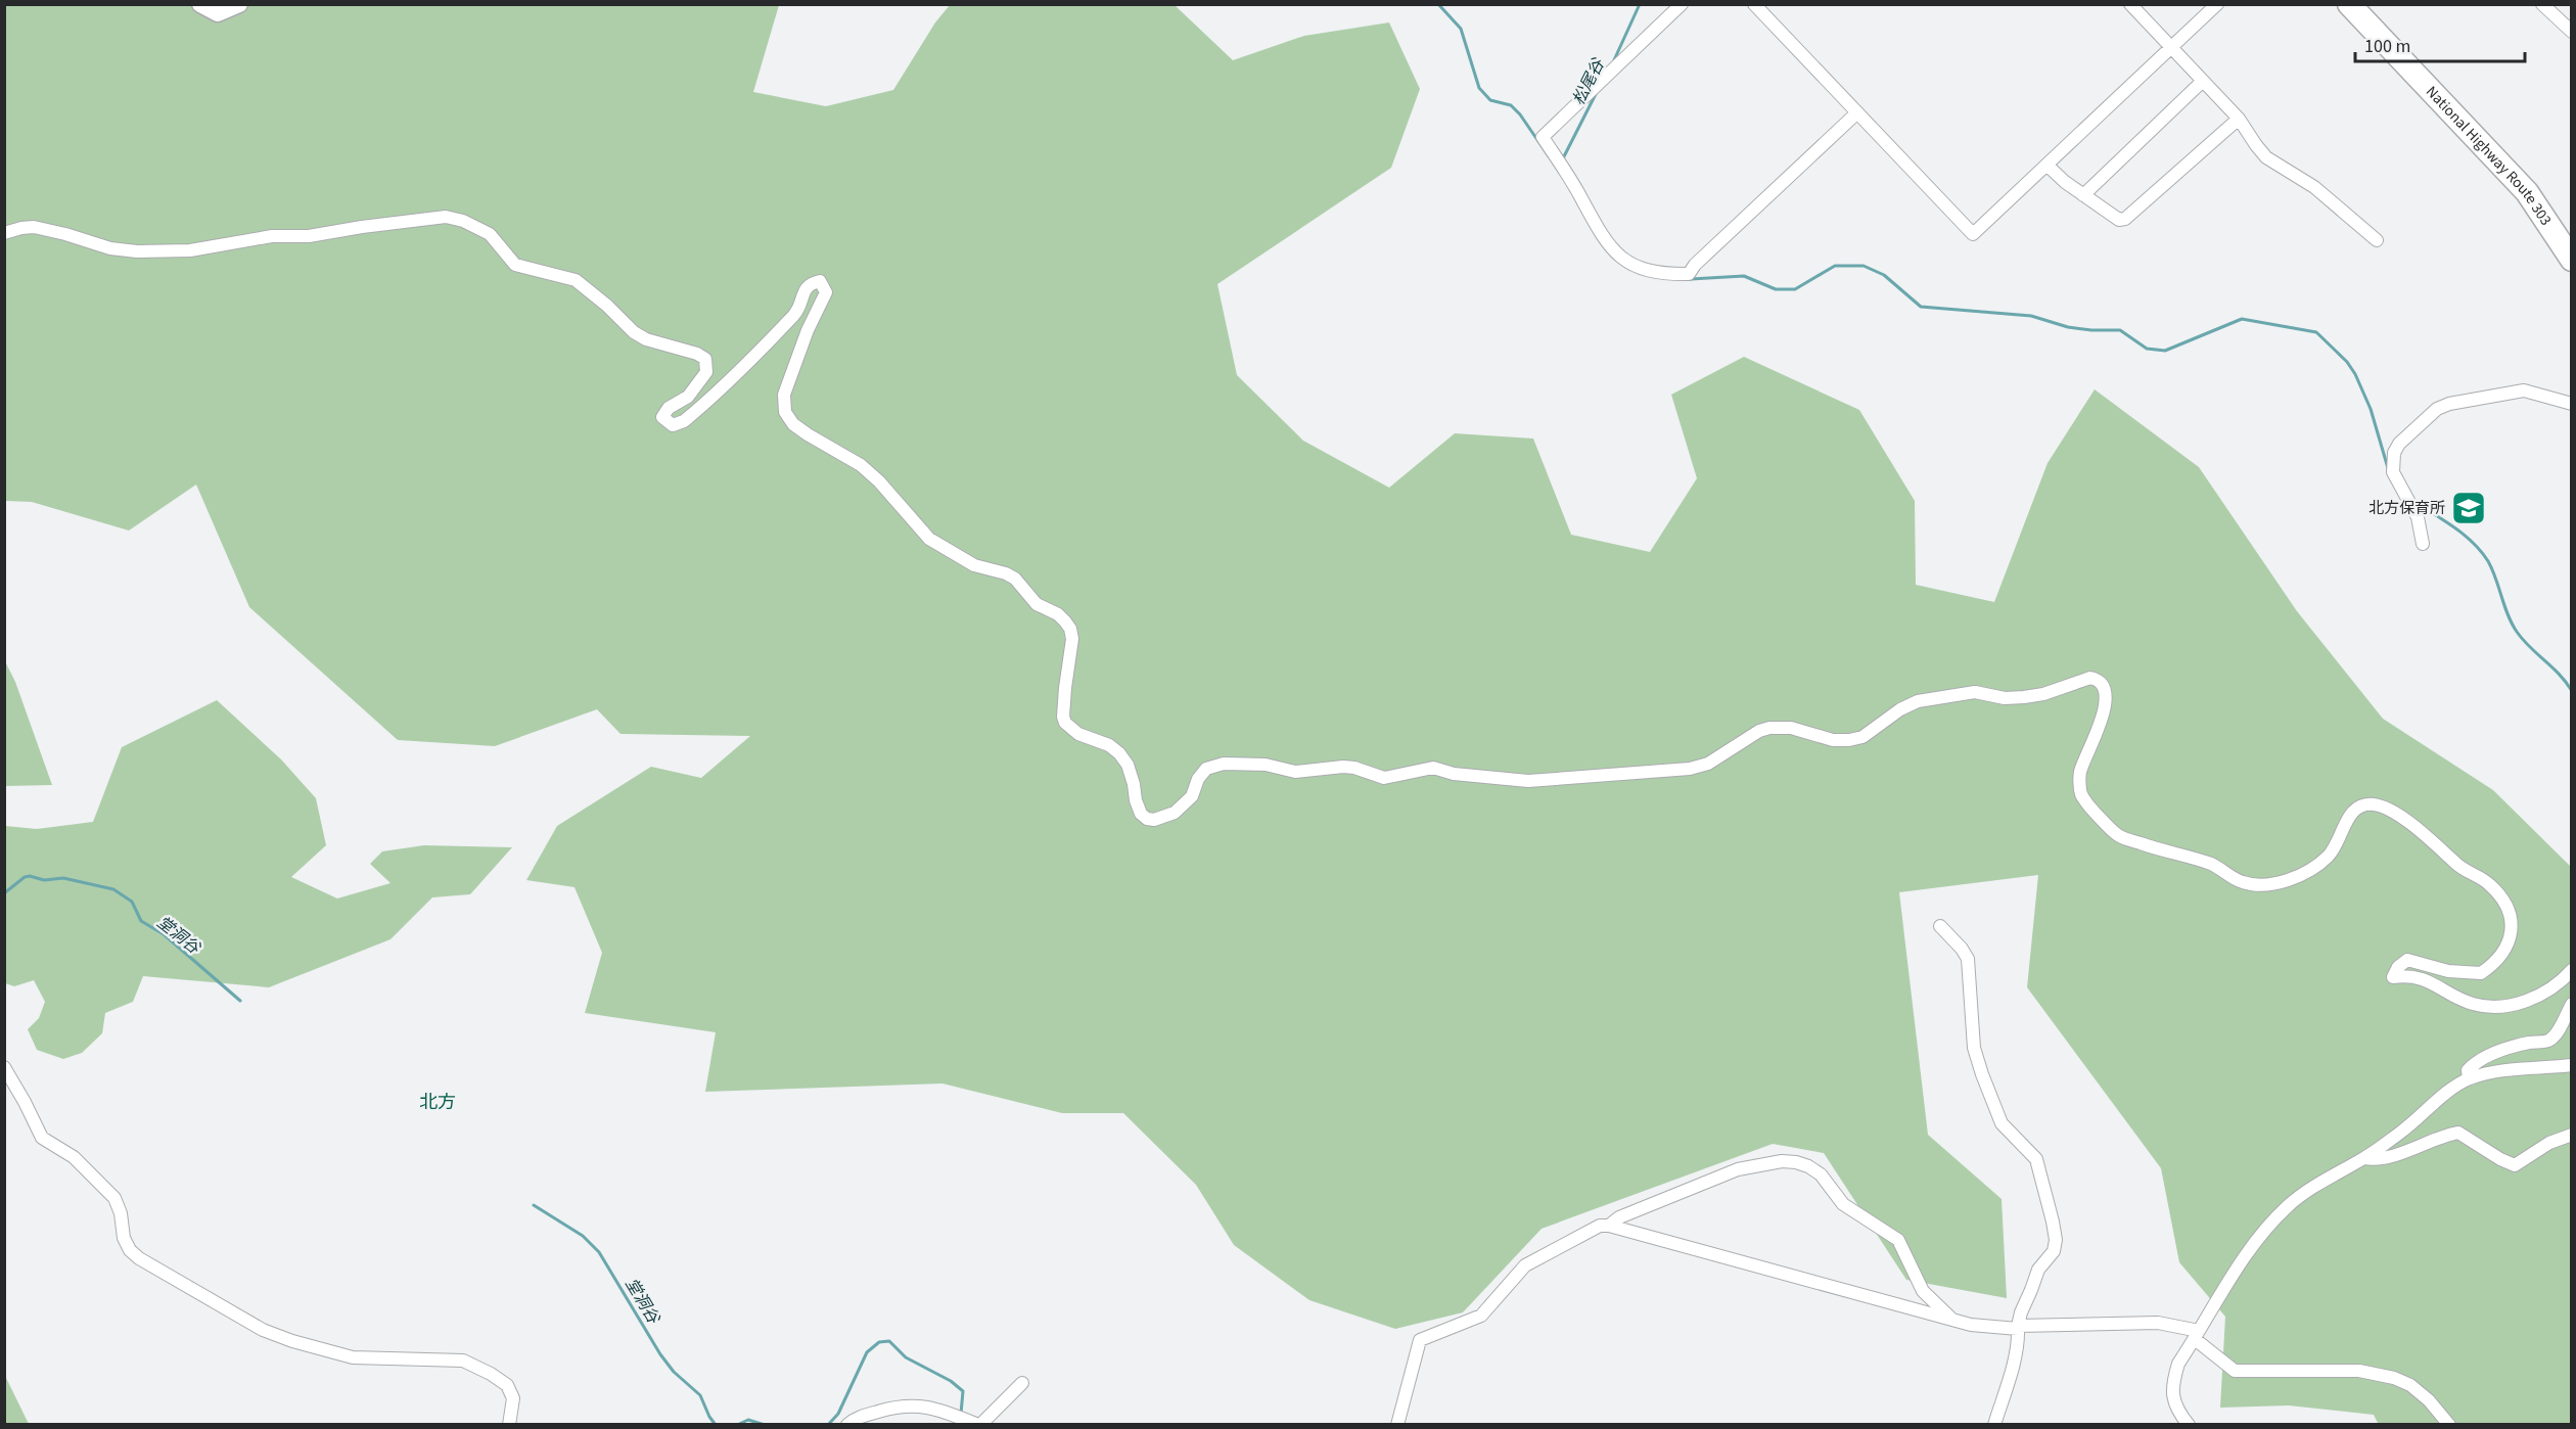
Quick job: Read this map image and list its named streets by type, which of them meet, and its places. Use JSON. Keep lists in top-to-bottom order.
{
  "streets": {
    "highway": ["National Highway Route 303"]
  },
  "districts": ["北方"],
  "water": ["松尾谷", "堂洞谷"],
  "places": {
    "school or university": ["北方保育所"]
  },
  "scale_bar": "100 m"
}
